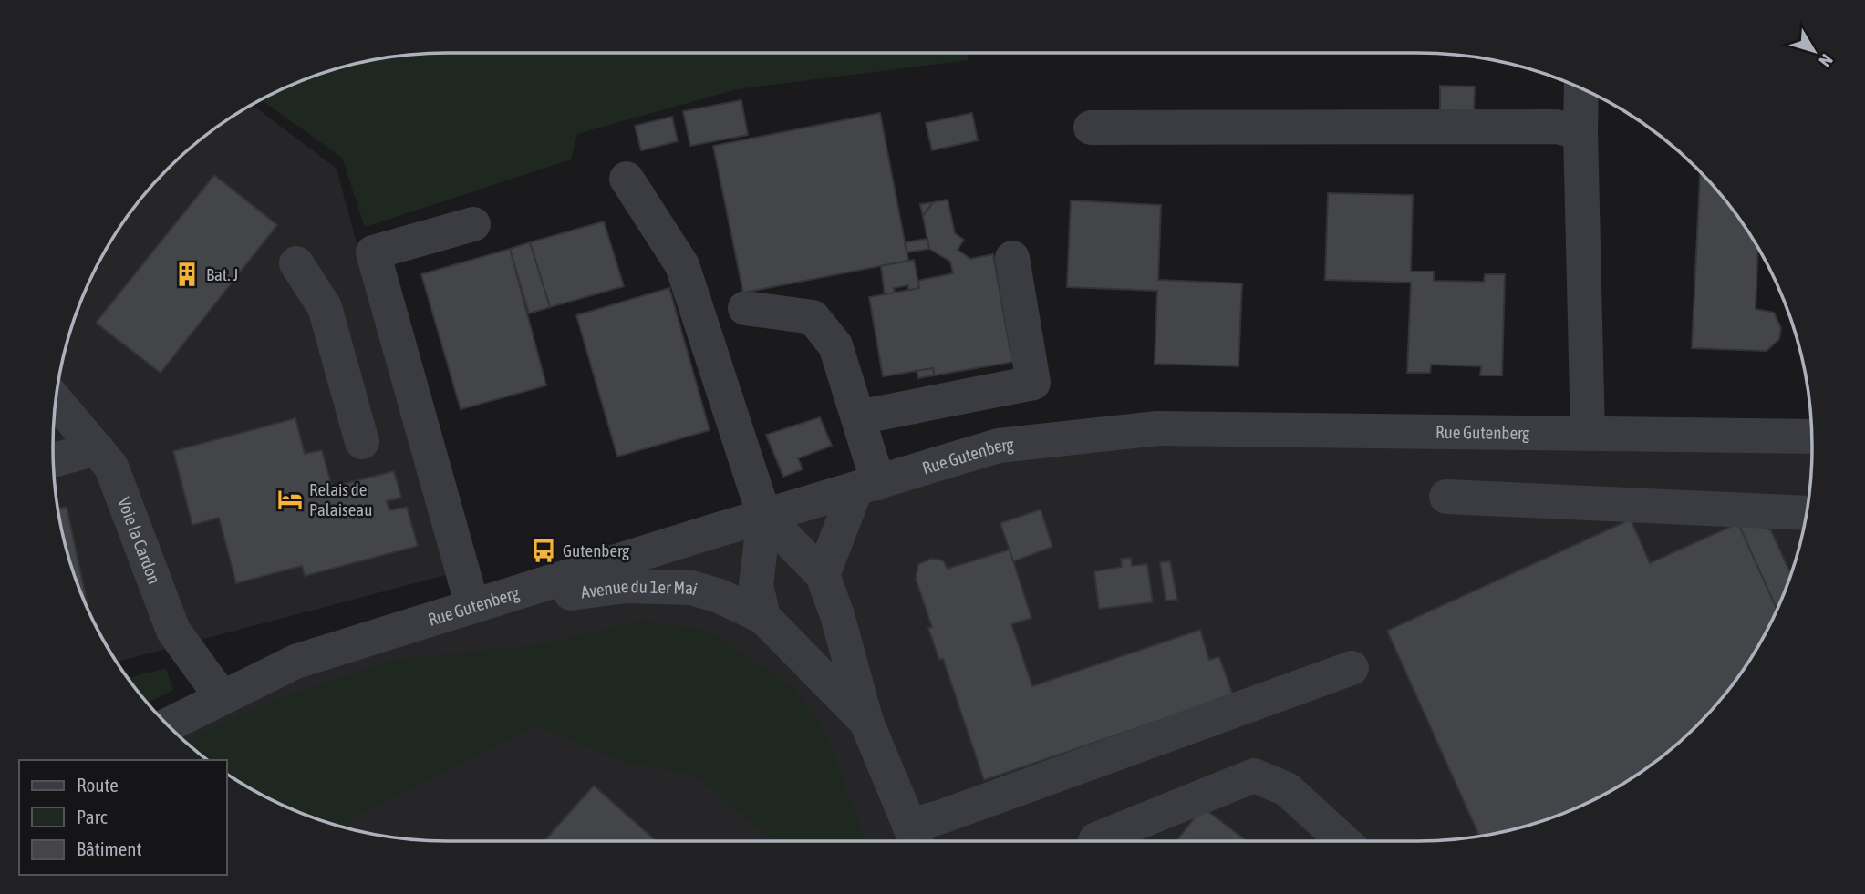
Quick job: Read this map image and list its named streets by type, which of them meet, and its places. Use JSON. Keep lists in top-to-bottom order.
{
  "streets": {
    "street": ["Rue Gutenberg", "Voie la Cardon", "Avenue du 1er Mai"]
  },
  "crossings": [
    ["Rue Gutenberg", "Voie la Cardon"],
    ["Rue Gutenberg", "Avenue du 1er Mai"]
  ],
  "places": {
    "building": ["Bat. J"],
    "hotel": ["Relais de Palaiseau"],
    "bus stop": ["Gutenberg"]
  },
  "legend": ["Route", "Parc", "Bâtiment"],
  "north": "bottom right"
}
